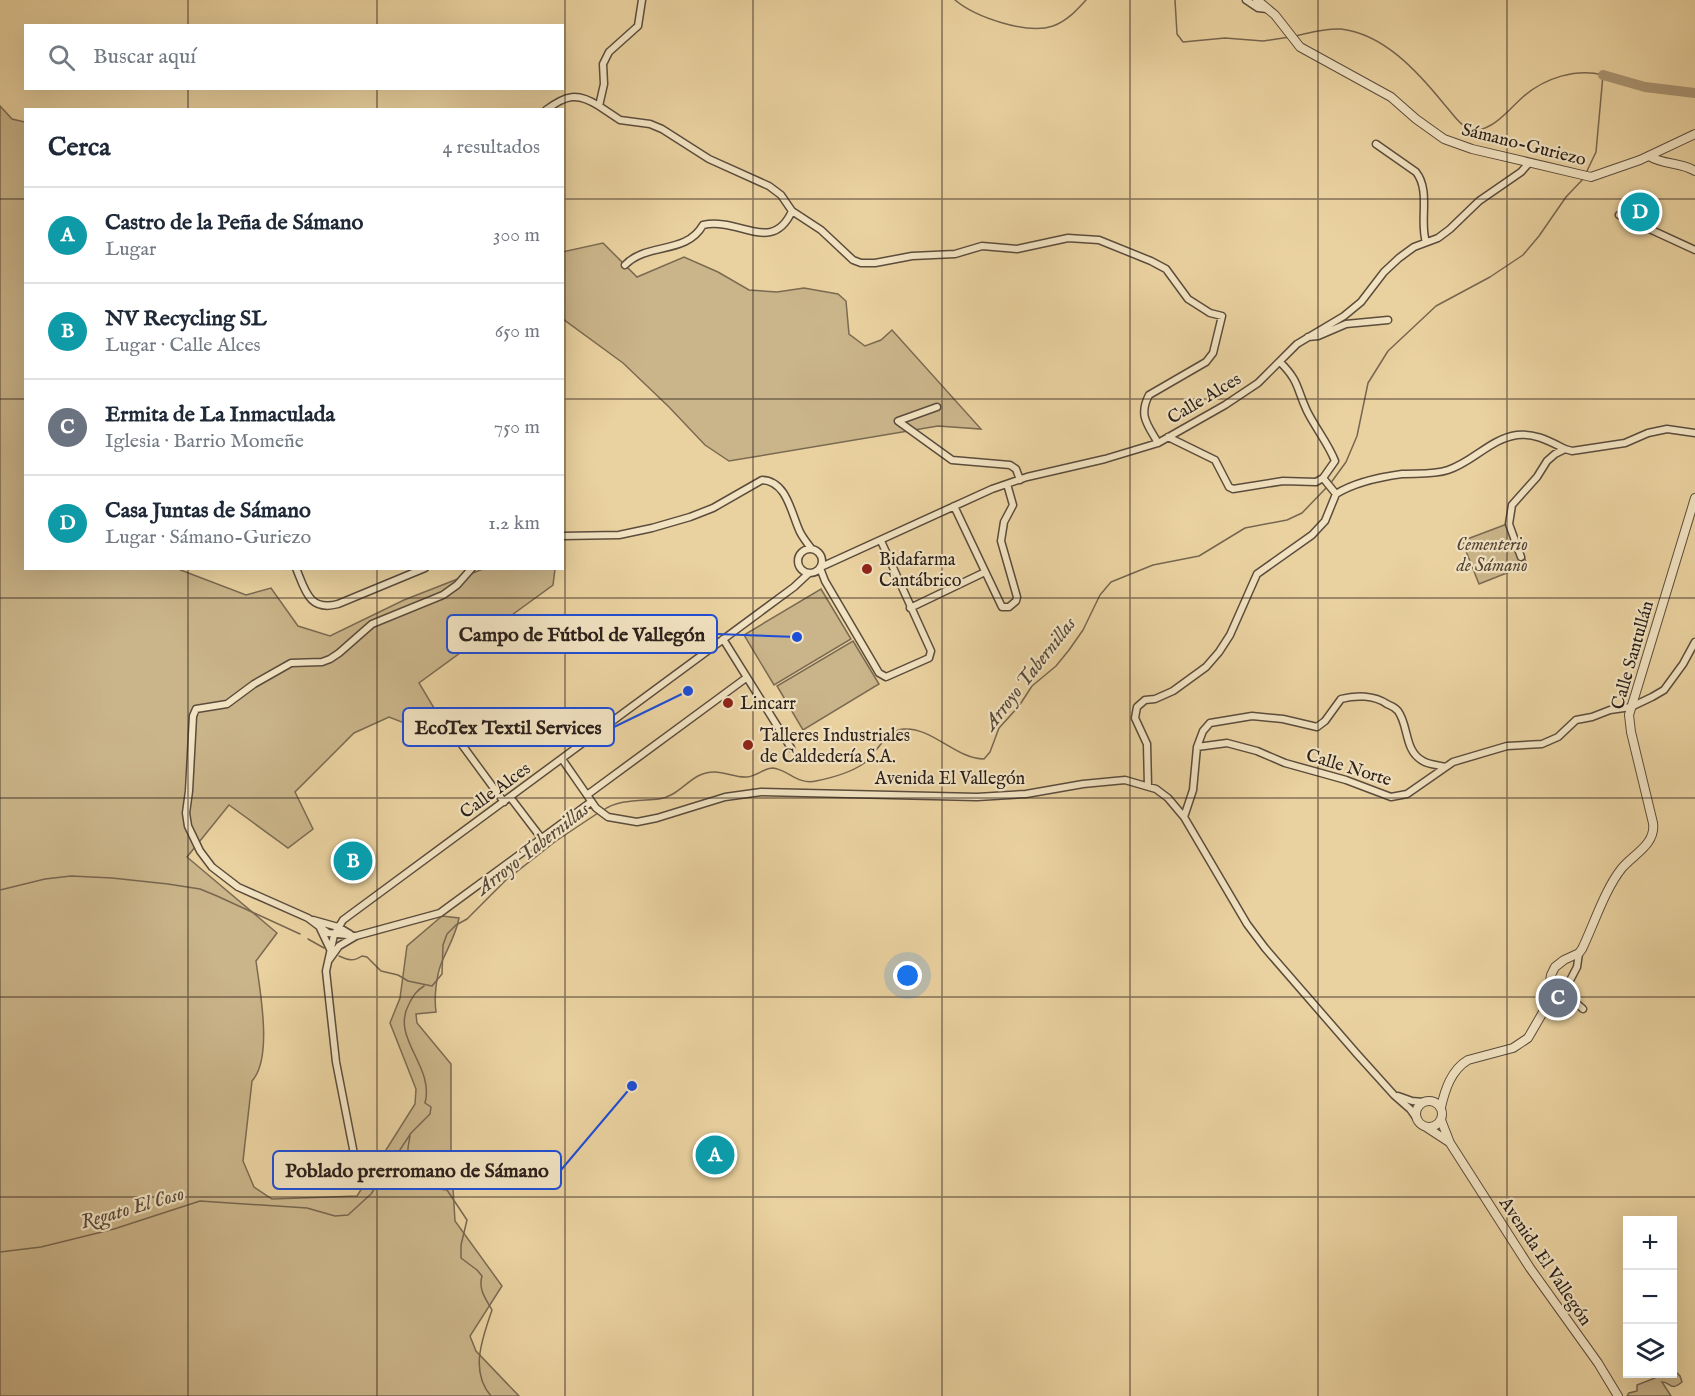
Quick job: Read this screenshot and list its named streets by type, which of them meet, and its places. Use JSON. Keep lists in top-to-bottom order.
{
  "streets": {
    "street": [
      "Sámano-Guriezo",
      "Calle Alces",
      "Calle Santullán",
      "Calle Norte",
      "Avenida El Vallegón"
    ]
  },
  "crossings": [
    ["Sámano-Guriezo", "Calle Alces"],
    ["Calle Santullán", "Calle Norte"]
  ],
  "water": ["Arroyo Tabernillas", "Regato El Coso"],
  "parks": ["Cementerio de Sámano"],
  "places": [
    "Bidafarma Cantábrico",
    "Campo de Fútbol de Vallegón",
    "EcoTex Textil Services",
    "Lincarr",
    "Talleres Industriales de Caldedería S.A.",
    "Poblado prerromano de Sámano"
  ],
  "page": {
    "search": "Buscar aquí",
    "heading": ["Cerca", "4 resultados"],
    "list": [
      {
        "mark": "A",
        "name": "Castro de la Peña de Sámano",
        "note": "Lugar",
        "value": "300 m"
      },
      {
        "mark": "B",
        "name": "NV Recycling SL",
        "note": "Lugar · Calle Alces",
        "value": "650 m"
      },
      {
        "mark": "C",
        "name": "Ermita de La Inmaculada",
        "note": "Iglesia · Barrio Momeñe",
        "value": "750 m"
      },
      {
        "mark": "D",
        "name": "Casa Juntas de Sámano",
        "note": "Lugar · Sámano-Guriezo",
        "value": "1.2 km"
      }
    ],
    "pins": [
      "D",
      "B",
      "C",
      "A"
    ],
    "map_buttons": ["+", "−"]
  }
}
